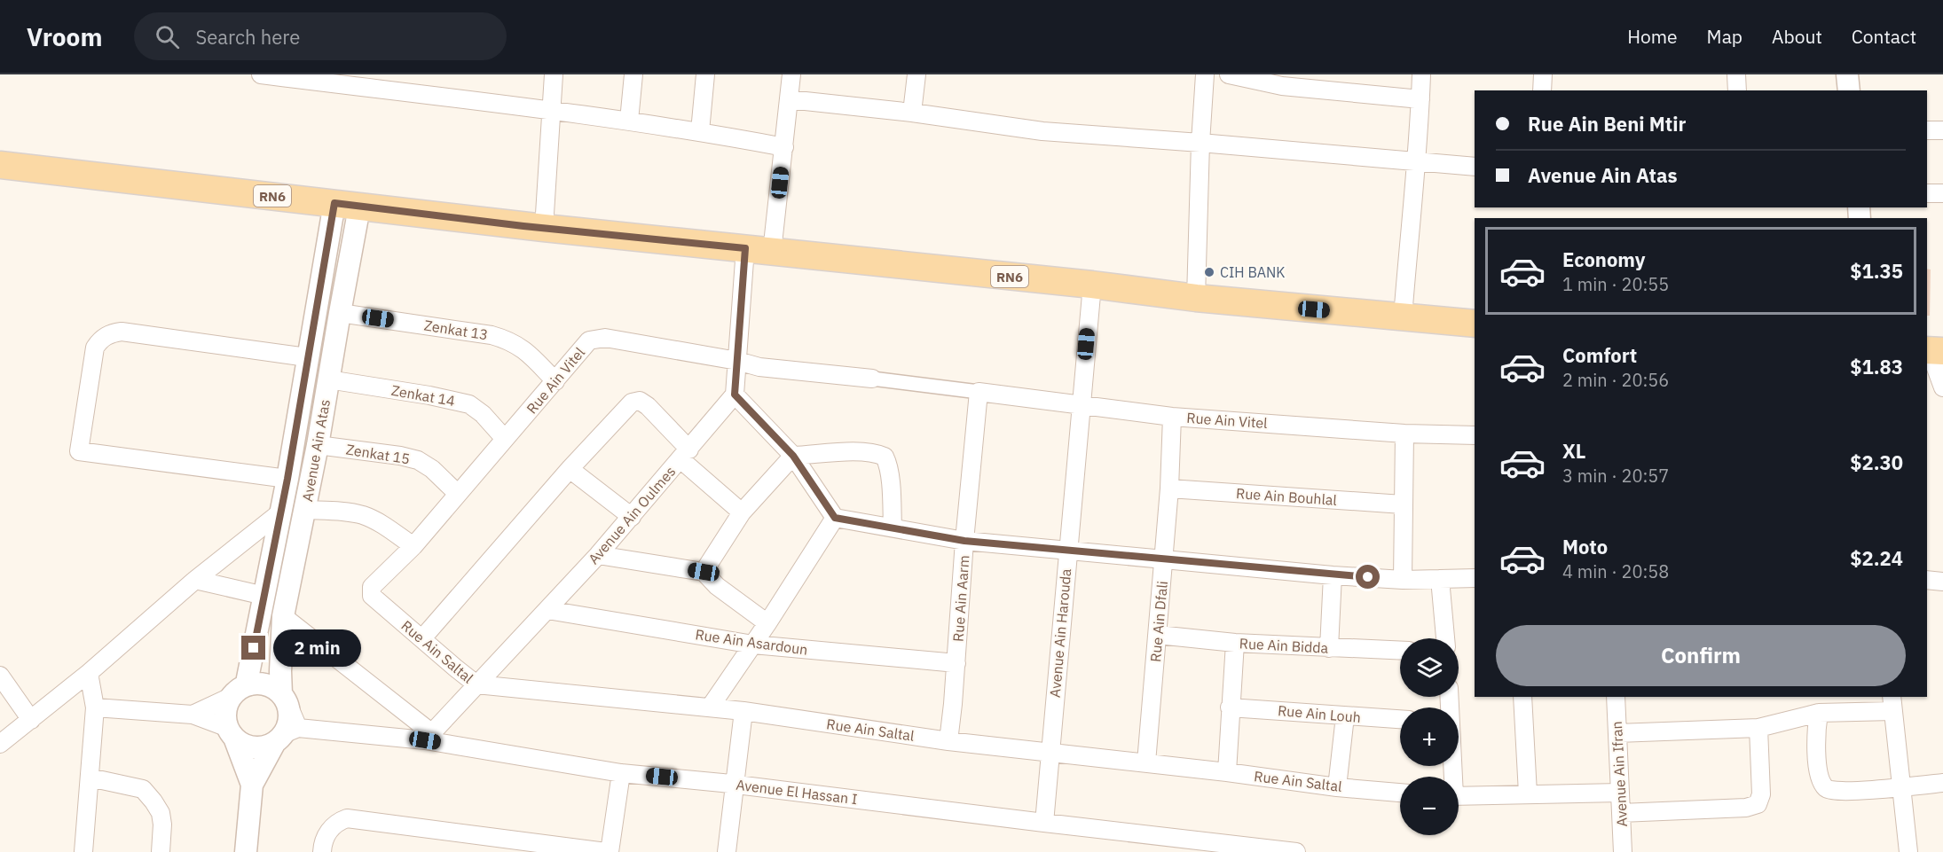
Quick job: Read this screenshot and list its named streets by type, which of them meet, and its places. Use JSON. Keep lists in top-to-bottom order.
{
  "streets": {
    "main road": ["RN6"],
    "street": [
      "Zenkat 13",
      "Rue Ain Vitel",
      "Zenkat 14",
      "Avenue Ain Atas",
      "Zenkat 15",
      "Rue Ain Bouhlal",
      "Avenue Ain Oulmes",
      "Rue Ain Aarm",
      "Rue Ain Dfali",
      "Avenue Ain Harouda",
      "Rue Ain Asardoun",
      "Rue Ain Bidda",
      "Rue Ain Saltal",
      "Rue Ain Louh",
      "Avenue Ain Ifran",
      "Avenue El Hassan I"
    ]
  },
  "crossings": [
    ["RN6", "Avenue Ain Atas"],
    ["RN6", "Avenue Ain Harouda"],
    ["Zenkat 13", "Rue Ain Vitel"],
    ["Zenkat 13", "Avenue Ain Atas"],
    ["Rue Ain Vitel", "Zenkat 14"],
    ["Rue Ain Vitel", "Zenkat 15"],
    ["Rue Ain Vitel", "Rue Ain Aarm"],
    ["Rue Ain Vitel", "Rue Ain Dfali"],
    ["Rue Ain Vitel", "Avenue Ain Harouda"],
    ["Rue Ain Vitel", "Rue Ain Saltal"],
    ["Zenkat 14", "Avenue Ain Atas"],
    ["Avenue Ain Atas", "Zenkat 15"],
    ["Avenue Ain Atas", "Avenue El Hassan I"],
    ["Rue Ain Bouhlal", "Rue Ain Dfali"],
    ["Avenue Ain Oulmes", "Rue Ain Asardoun"],
    ["Avenue Ain Oulmes", "Rue Ain Saltal"],
    ["Avenue Ain Oulmes", "Avenue El Hassan I"],
    ["Rue Ain Aarm", "Rue Ain Asardoun"],
    ["Rue Ain Aarm", "Rue Ain Saltal"],
    ["Rue Ain Dfali", "Rue Ain Bidda"],
    ["Rue Ain Dfali", "Rue Ain Saltal"],
    ["Avenue Ain Harouda", "Rue Ain Saltal"],
    ["Avenue Ain Harouda", "Avenue El Hassan I"]
  ],
  "places": ["CIH BANK"],
  "page": {
    "header": "Vroom",
    "search": "Search here",
    "nav": [
      "Home",
      "Map",
      "About",
      "Contact"
    ],
    "banner": ["Rue Ain Beni Mtir", "Avenue Ain Atas"],
    "list": [
      {
        "name": "Economy",
        "note": "1 min · 20:55",
        "value": "$1.35"
      },
      {
        "name": "Comfort",
        "note": "2 min · 20:56",
        "value": "$1.83"
      },
      {
        "name": "XL",
        "note": "3 min · 20:57",
        "value": "$2.30"
      },
      {
        "name": "Moto",
        "note": "4 min · 20:58",
        "value": "$2.24"
      }
    ],
    "buttons": "Confirm",
    "bubble": "2 min",
    "map_buttons": ["+", "−"]
  }
}
